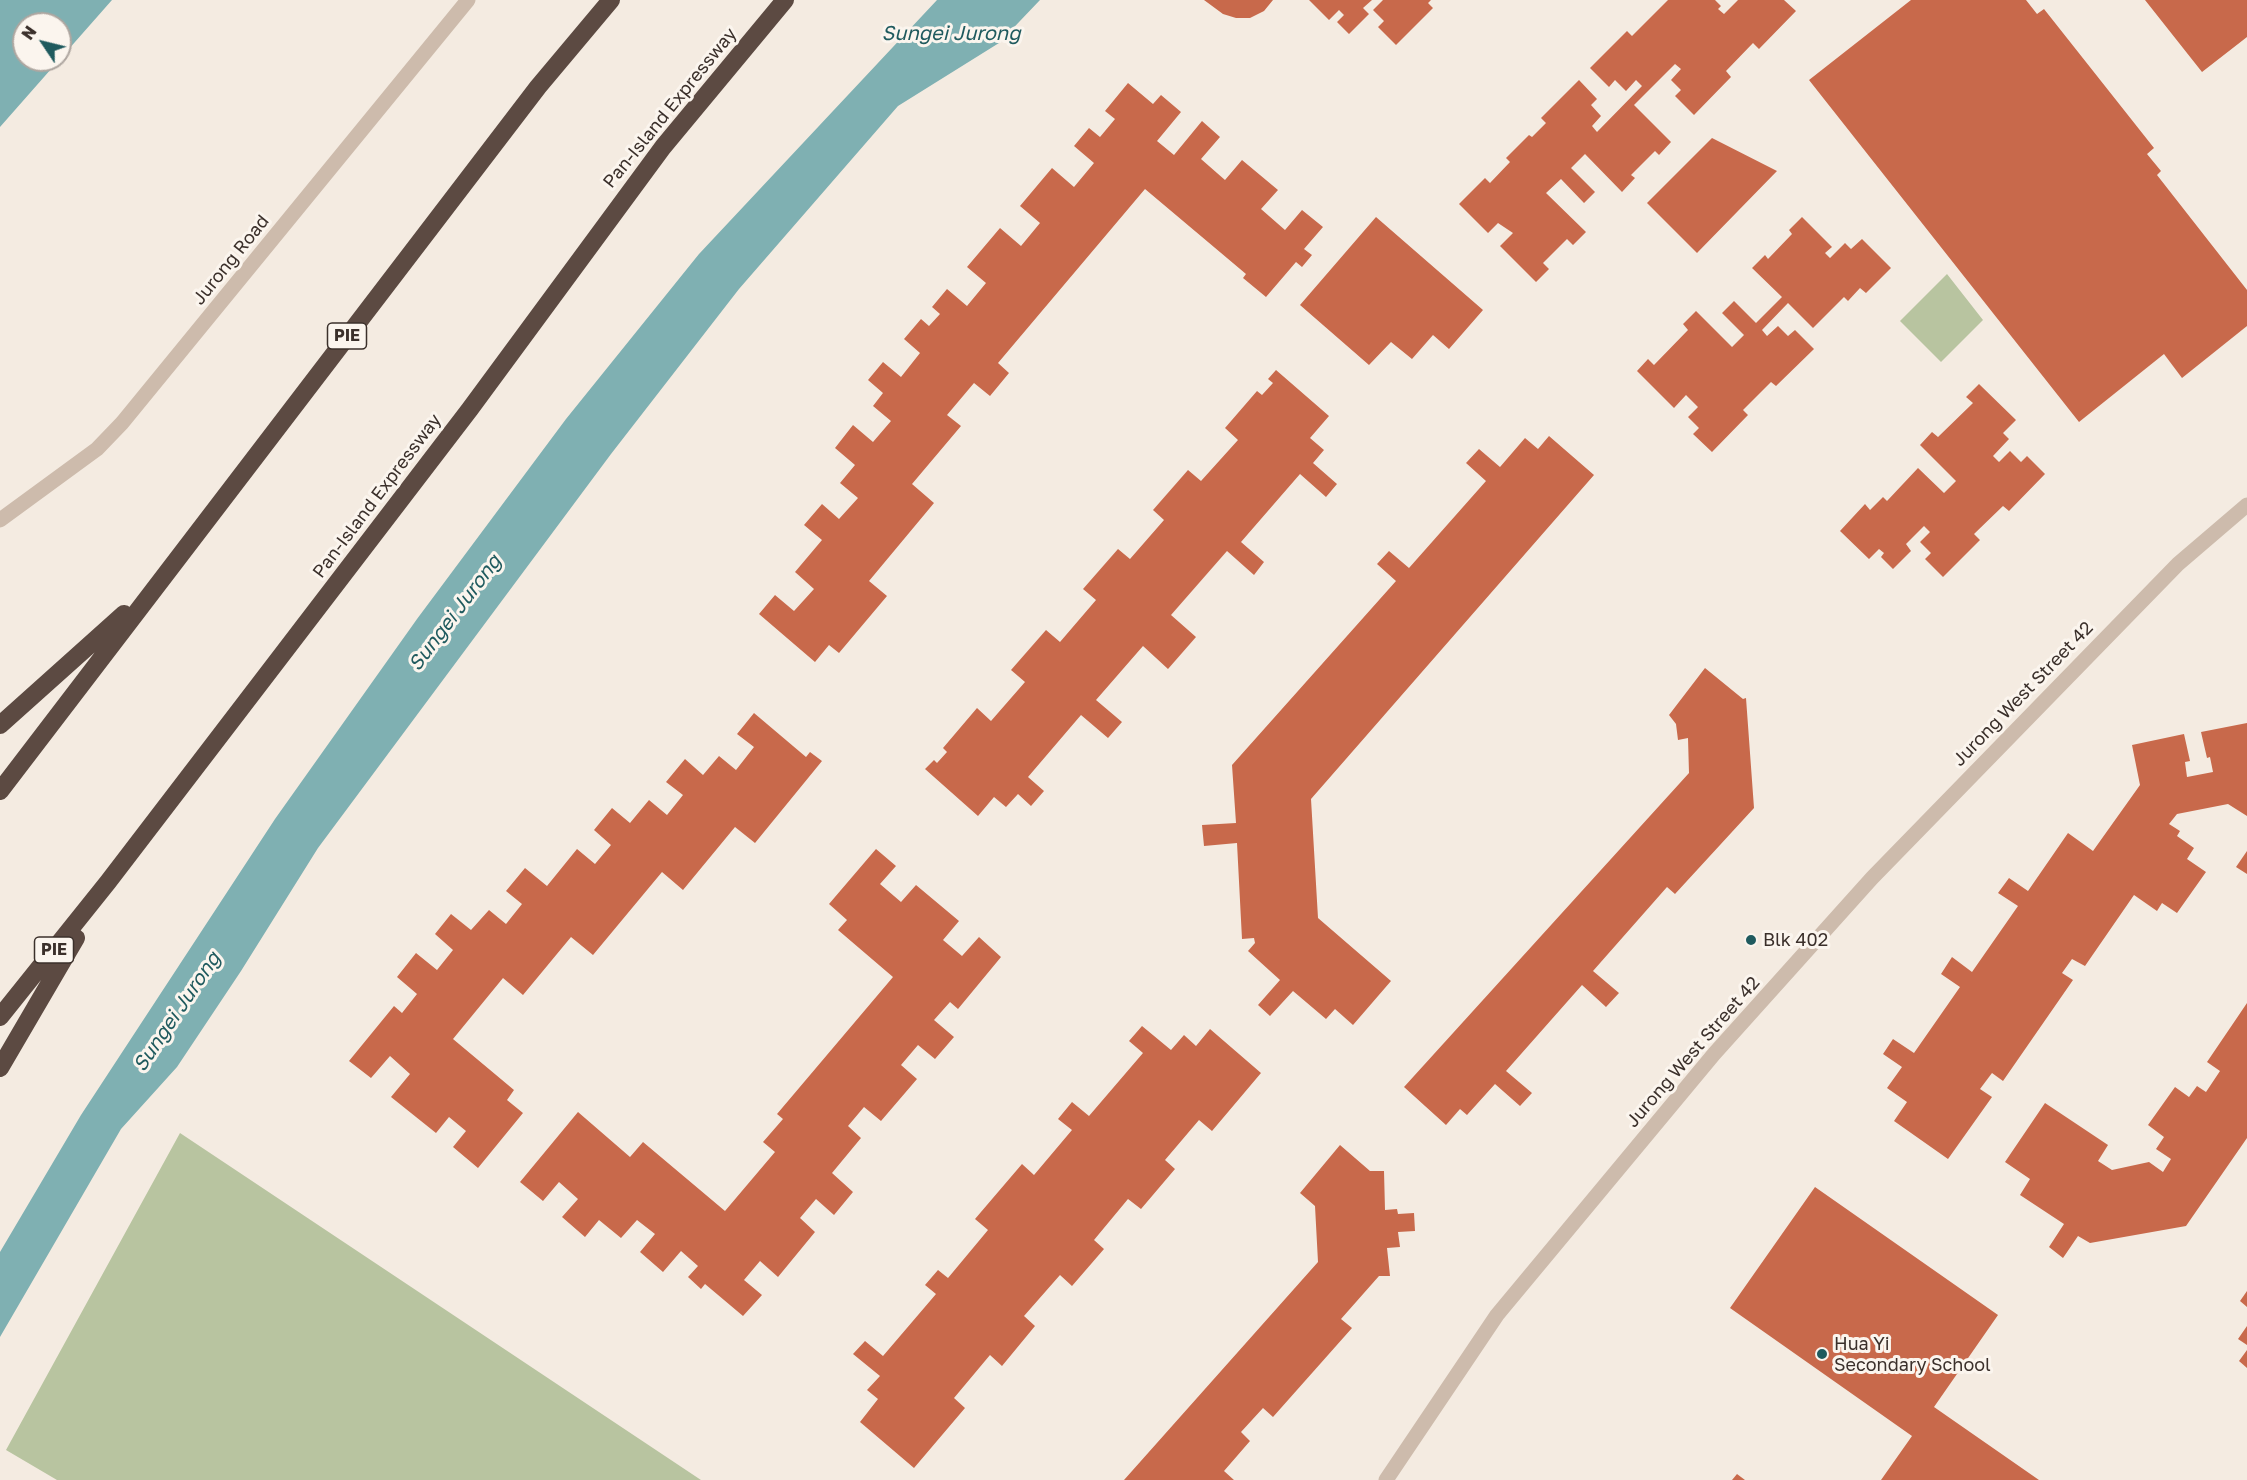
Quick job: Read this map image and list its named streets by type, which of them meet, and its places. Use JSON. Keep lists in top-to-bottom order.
{
  "streets": {
    "highway": ["Pan-Island Expressway", "PIE"],
    "street": ["Jurong Road", "Jurong West Street 42"]
  },
  "water": ["Sungei Jurong"],
  "places": ["Blk 402", "Hua Yi Secondary School"],
  "north": "top left"
}
